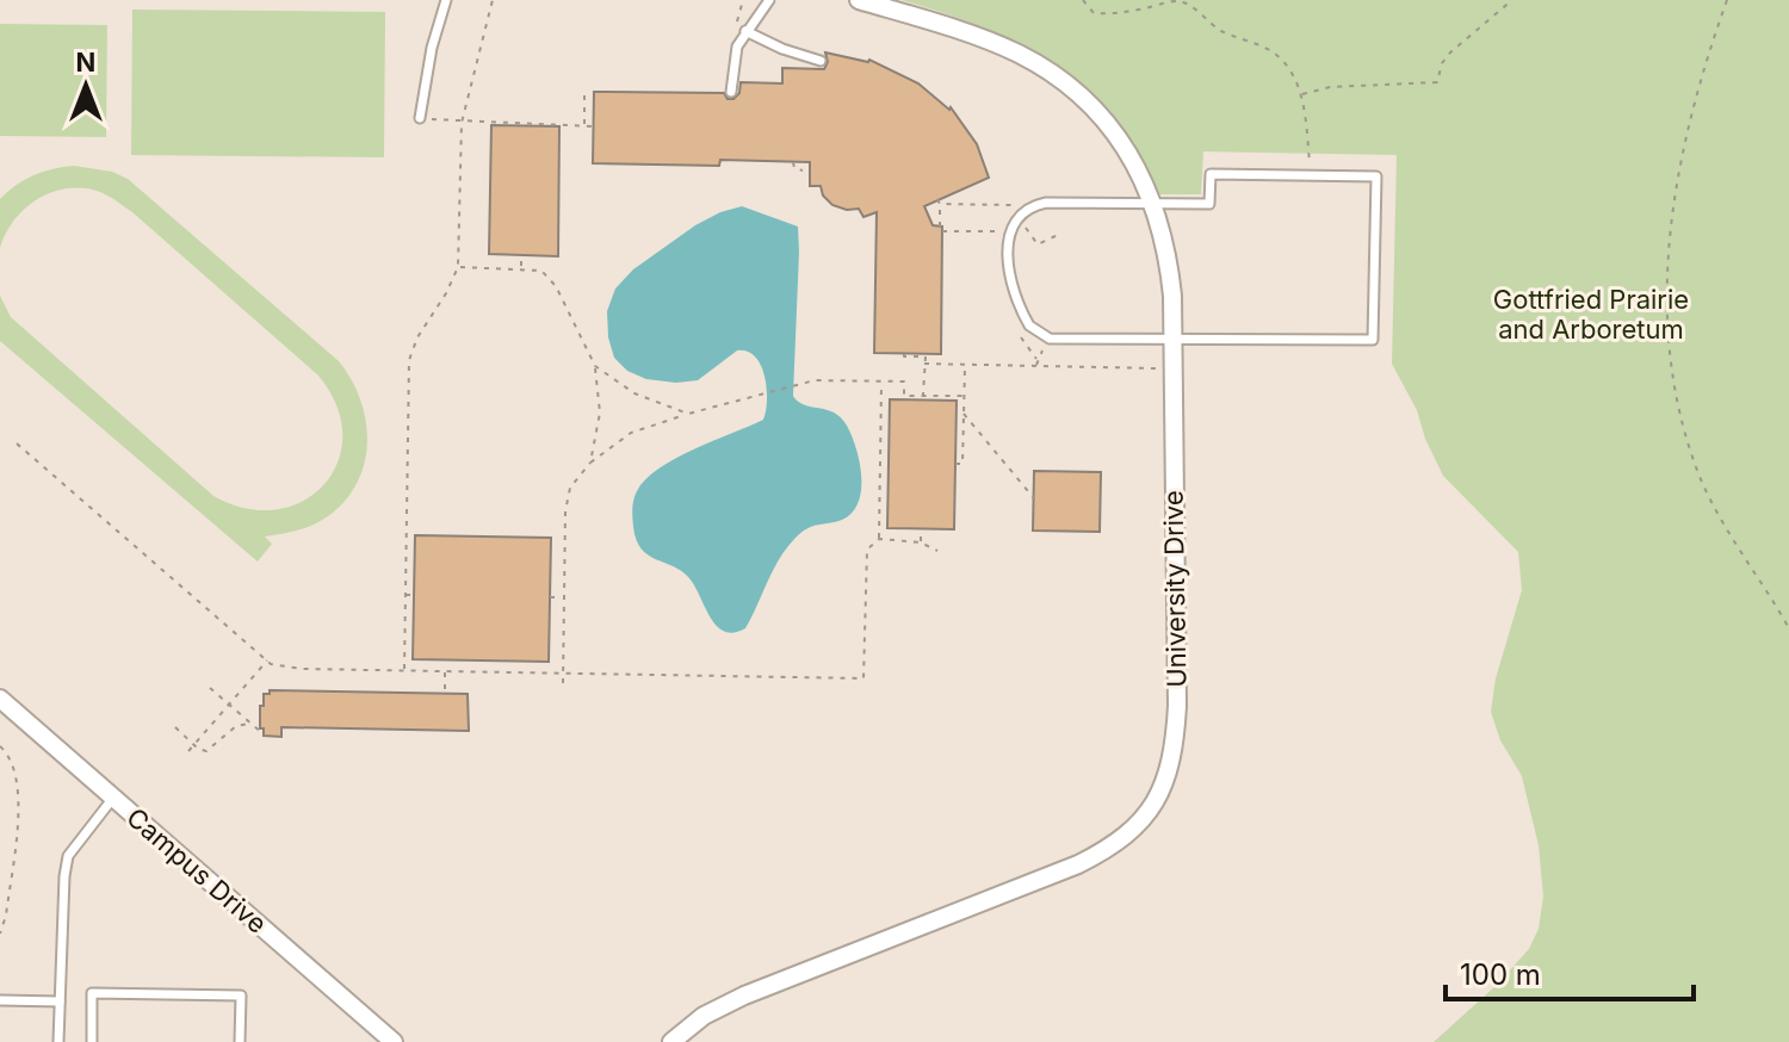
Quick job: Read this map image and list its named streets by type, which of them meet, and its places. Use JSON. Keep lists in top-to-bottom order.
{
  "streets": {
    "street": ["University Drive", "Campus Drive"]
  },
  "parks": ["Gottfried Prairie and Arboretum"],
  "scale_bar": "100 m",
  "north": "top"
}
